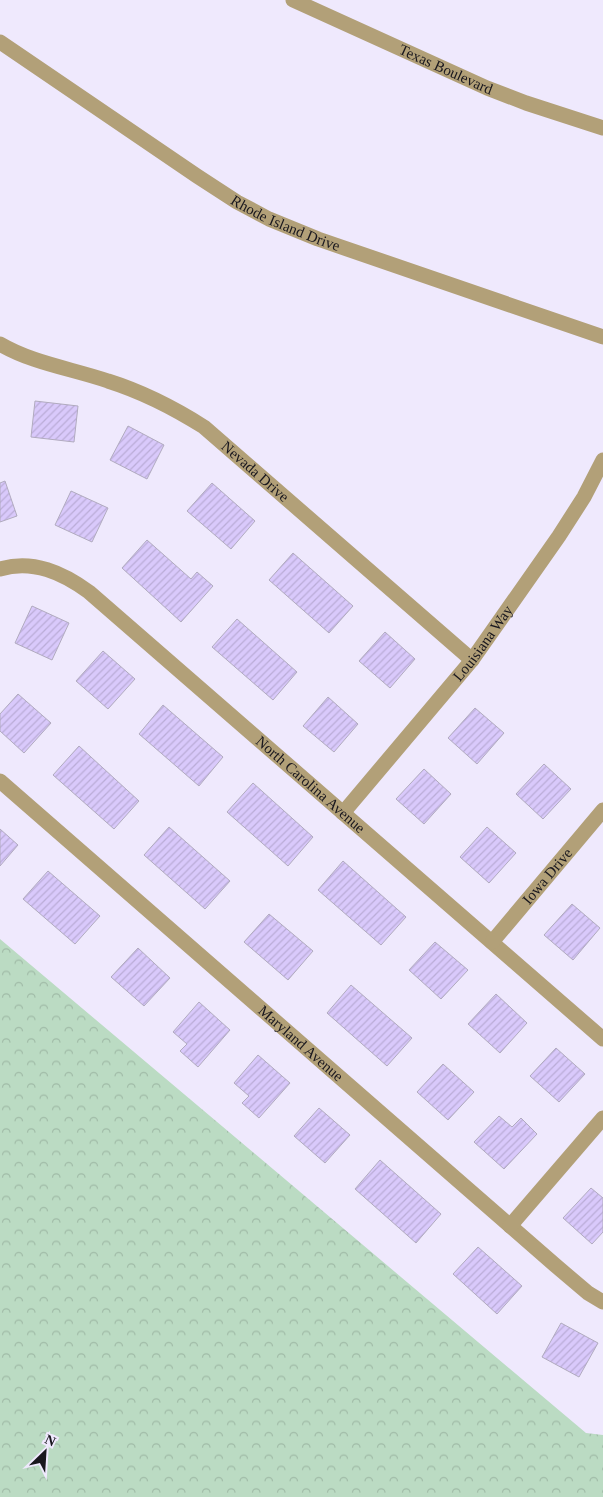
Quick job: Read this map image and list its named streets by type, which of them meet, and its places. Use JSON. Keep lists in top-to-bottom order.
{
  "streets": {
    "street": [
      "Texas Boulevard",
      "Rhode Island Drive",
      "Nevada Drive",
      "Louisiana Way",
      "North Carolina Avenue",
      "Iowa Drive",
      "Maryland Avenue"
    ]
  },
  "crossings": [
    ["Nevada Drive", "Louisiana Way"],
    ["Louisiana Way", "North Carolina Avenue"],
    ["North Carolina Avenue", "Iowa Drive"]
  ],
  "north": "top right"
}
